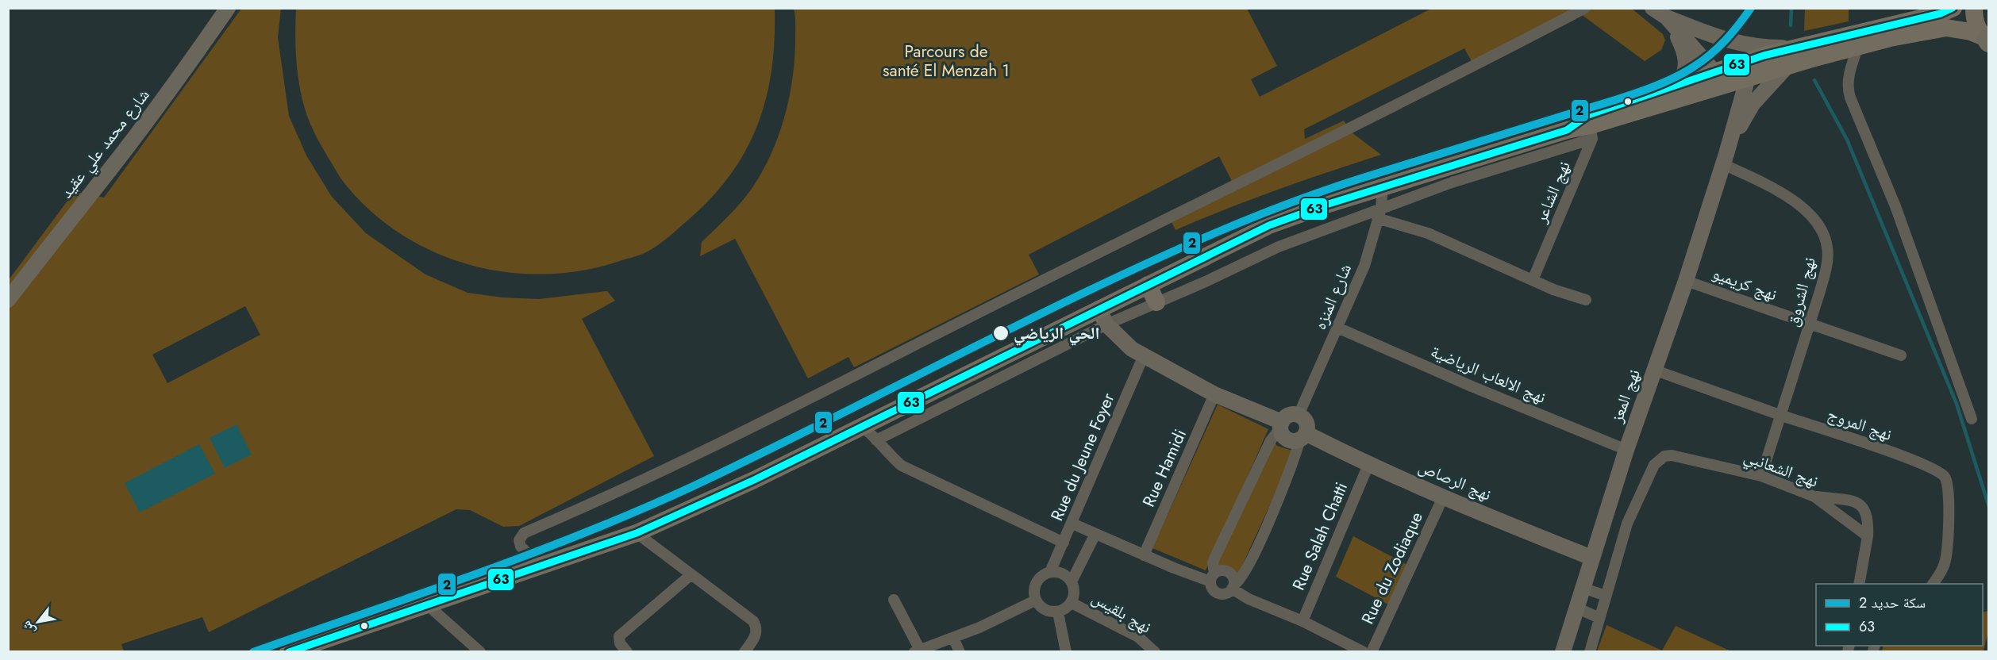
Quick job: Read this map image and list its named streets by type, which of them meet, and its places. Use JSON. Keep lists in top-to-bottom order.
{
  "streets": {
    "street": [
      "شارع محمد علي عقيد",
      "نهج الشاعر",
      "نهج كريميو",
      "نهج الشروق",
      "شارع المنزه",
      "نهج الالعاب الرياضية",
      "نهج المعز",
      "نهج المروج",
      "Rue du Jeune Foyer",
      "Rue Hamidi",
      "نهج الشعانبي",
      "نهج الرصاص",
      "Rue Salah Chatti",
      "Rue du Zodiaque",
      "نهج بلقيس"
    ]
  },
  "crossings": [
    ["نهج كريميو", "نهج الشروق"],
    ["نهج كريميو", "نهج المعز"],
    ["نهج الشروق", "نهج المعز"],
    ["نهج الشروق", "نهج المروج"],
    ["نهج الشروق", "نهج الشعانبي"],
    ["شارع المنزه", "نهج الالعاب الرياضية"],
    ["شارع المنزه", "نهج الرصاص"],
    ["نهج الالعاب الرياضية", "نهج المعز"],
    ["نهج المعز", "نهج المروج"],
    ["نهج المعز", "نهج الرصاص"],
    ["Rue du Jeune Foyer", "نهج الرصاص"],
    ["Rue du Jeune Foyer", "نهج بلقيس"],
    ["Rue Hamidi", "نهج الرصاص"],
    ["نهج الرصاص", "Rue Salah Chatti"],
    ["نهج الرصاص", "Rue du Zodiaque"]
  ],
  "parks": ["Parcours de santé El Menzah 1"],
  "places": ["الحي الرياضي"],
  "lines": ["rail line 2", "transit line 63"],
  "legend": ["سكة حديد 2", "63"],
  "north": "bottom left"
}
